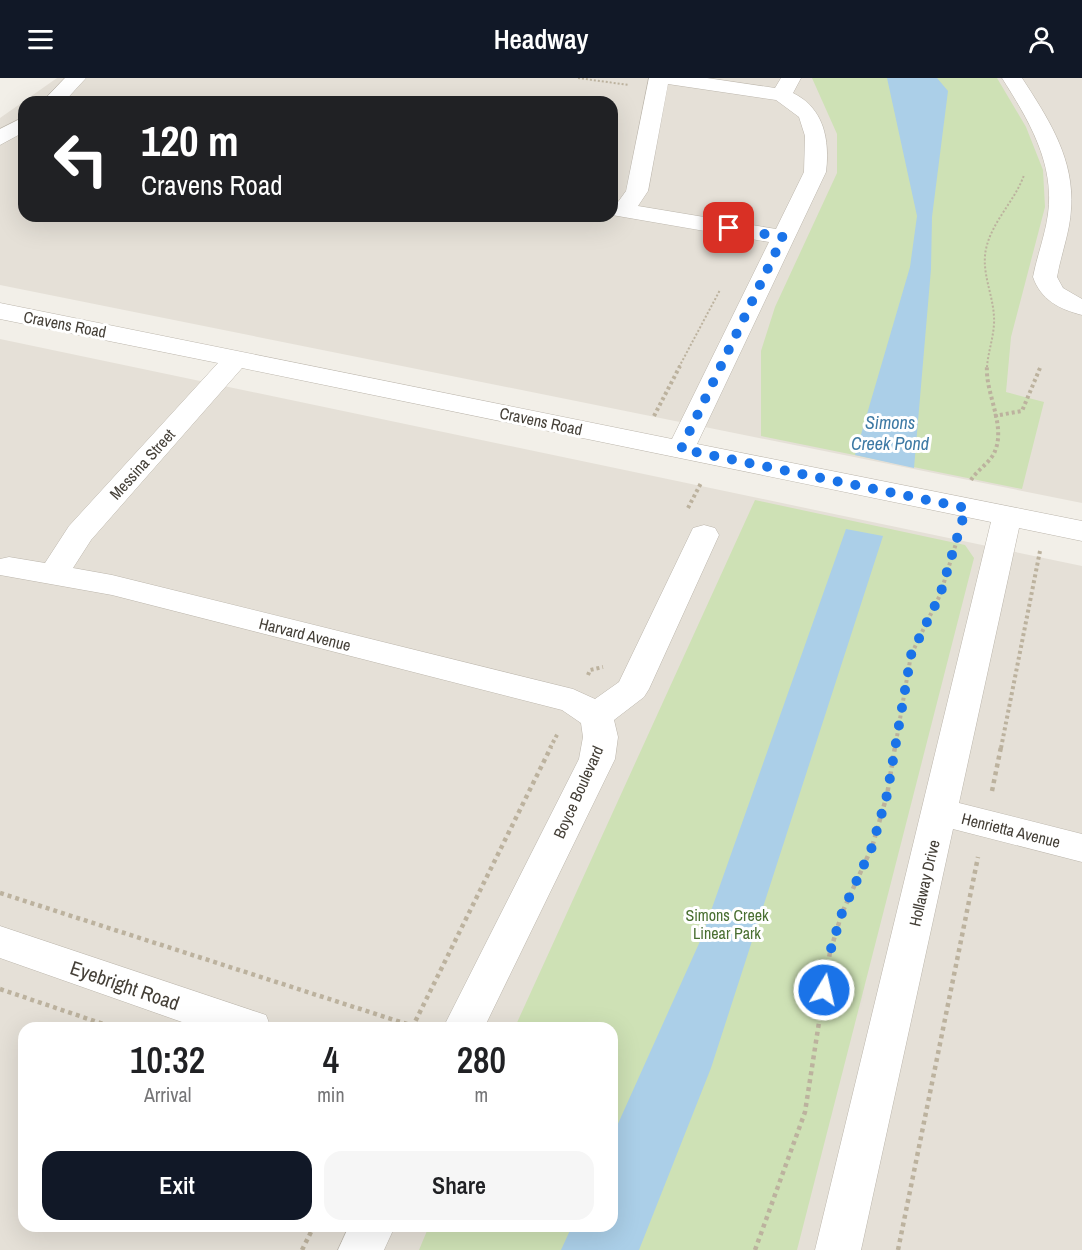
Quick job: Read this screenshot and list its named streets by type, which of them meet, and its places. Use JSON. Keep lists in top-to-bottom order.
{
  "streets": {
    "street": [
      "Cravens Road",
      "Messina Street",
      "Harvard Avenue",
      "Boyce Boulevard",
      "Henrietta Avenue",
      "Hollaway Drive",
      "Eyebright Road"
    ]
  },
  "crossings": [
    ["Cravens Road", "Messina Street"],
    ["Cravens Road", "Hollaway Drive"],
    ["Messina Street", "Harvard Avenue"],
    ["Harvard Avenue", "Boyce Boulevard"],
    ["Henrietta Avenue", "Hollaway Drive"]
  ],
  "water": ["Simons Creek Pond"],
  "parks": ["Simons Creek Linear Park"],
  "page": {
    "header": "Headway",
    "turn": ["120 m", "Cravens Road"],
    "eta": [
      "10:32",
      "Arrival",
      "4",
      "min",
      "280",
      "m"
    ],
    "buttons": ["Exit", "Share"]
  }
}
